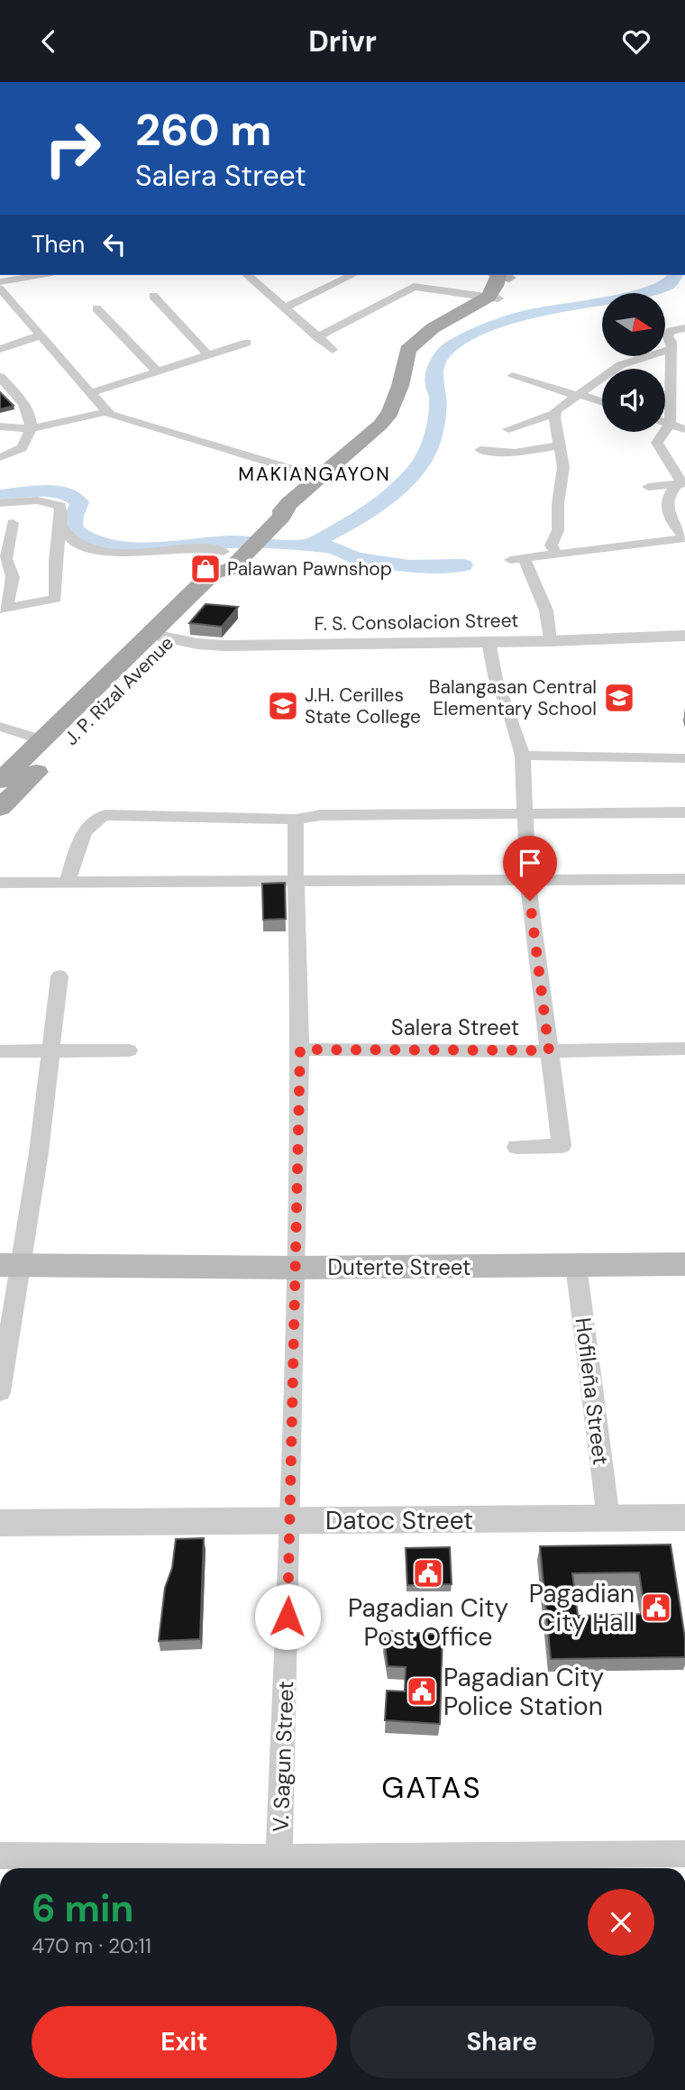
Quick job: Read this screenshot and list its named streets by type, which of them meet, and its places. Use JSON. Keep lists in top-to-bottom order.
{
  "streets": {
    "main road": ["J. P. Rizal Avenue", "Duterte Street"],
    "street": [
      "F. S. Consolacion Street",
      "Salera Street",
      "Hofileña Street",
      "Datoc Street",
      "V. Sagun Street"
    ]
  },
  "crossings": [
    ["F. S. Consolacion Street", "J. P. Rizal Avenue"],
    ["Salera Street", "V. Sagun Street"],
    ["Duterte Street", "Hofileña Street"],
    ["Duterte Street", "V. Sagun Street"],
    ["Hofileña Street", "Datoc Street"],
    ["Datoc Street", "V. Sagun Street"]
  ],
  "districts": ["MAKIANGAYON", "GATAS"],
  "places": {
    "shop": ["Palawan Pawnshop"],
    "school or university": ["Balangasan Central Elementary School", "J.H. Cerilles State College"],
    "public building": ["Pagadian City Post Office", "Pagadian City Hall", "Pagadian City Police Station"]
  },
  "north": "right",
  "page": {
    "header": "Drivr",
    "turn": ["260 m", "Salera Street"],
    "then": "Then",
    "heading": ["6 min", "470 m · 20:11"],
    "buttons": ["Exit", "Share"]
  }
}
